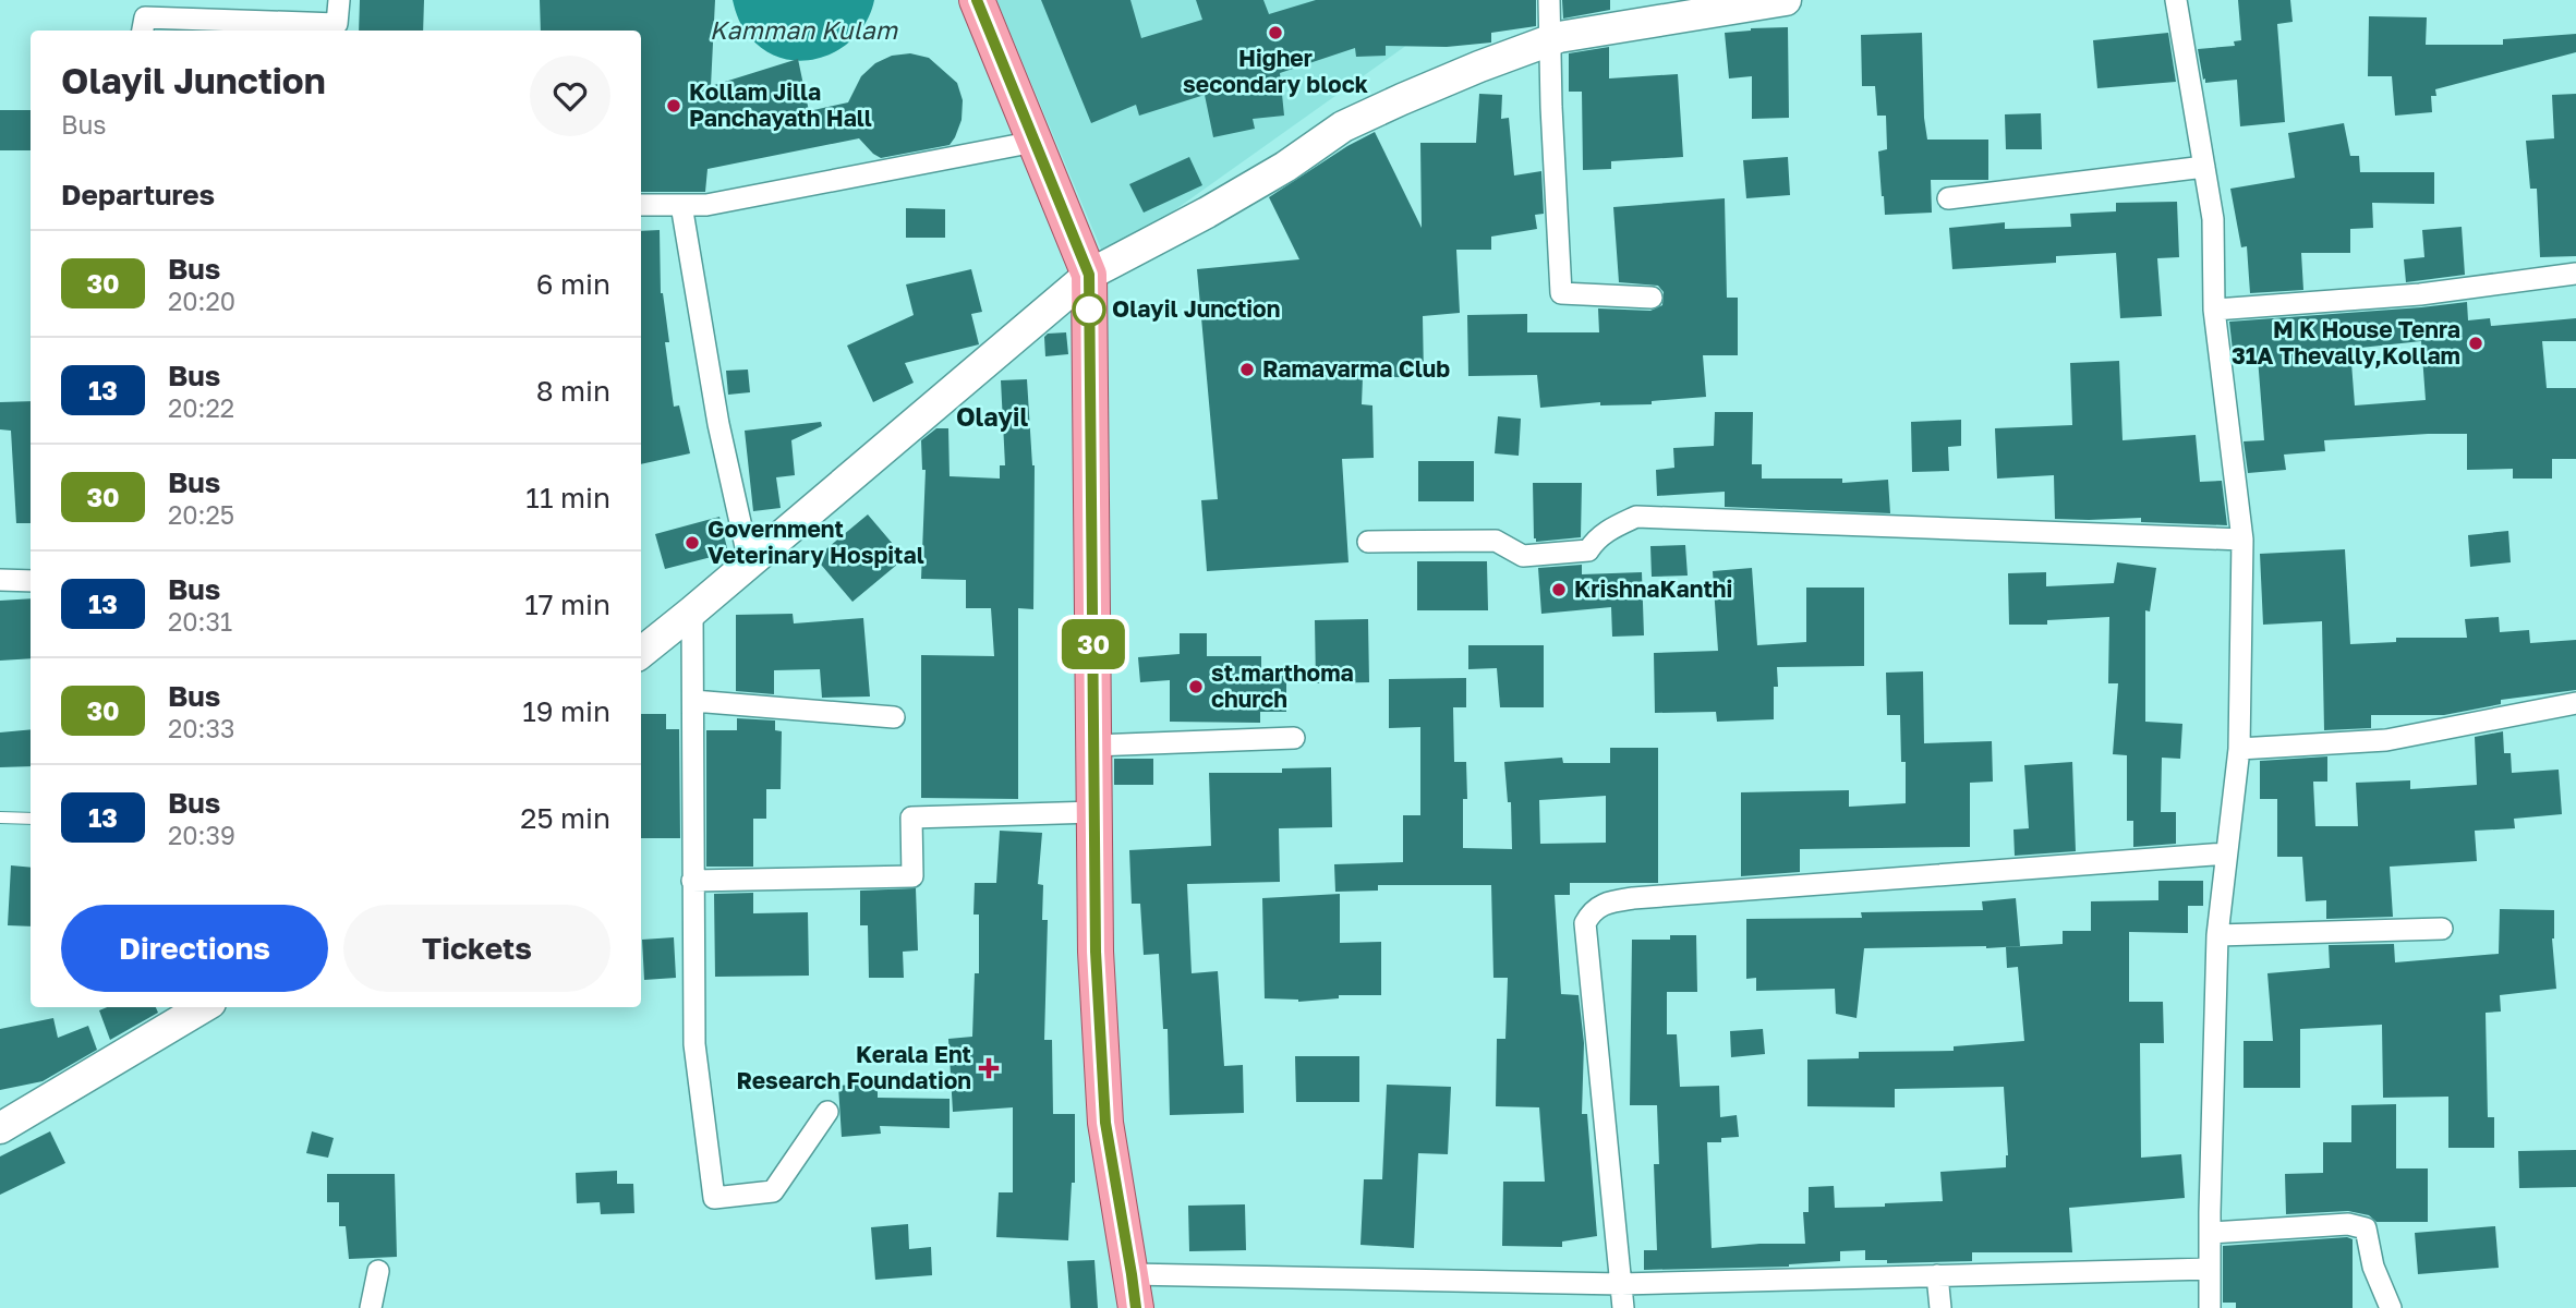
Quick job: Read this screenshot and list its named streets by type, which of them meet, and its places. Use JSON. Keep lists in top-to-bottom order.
{
  "districts": ["Olayil"],
  "water": ["Kamman Kulam"],
  "places": {
    "other": [
      "Higher secondary block",
      "Kollam Jilla Panchayath Hall",
      "Olayil Junction",
      "M K House Tenra 31A Thevally,Kollam",
      "Ramavarma Club",
      "Government Veterinary Hospital",
      "KrishnaKanthi",
      "st.marthoma church"
    ],
    "health": ["Kerala Ent Research Foundation"]
  },
  "lines": ["bus line 30"],
  "page": {
    "on_map": "30",
    "heading": [
      ["Olayil Junction", "Bus"],
      "Departures"
    ],
    "list": [
      {
        "mark": "30",
        "name": "Bus",
        "note": "20:20",
        "value": "6 min"
      },
      {
        "mark": "13",
        "name": "Bus",
        "note": "20:22",
        "value": "8 min"
      },
      {
        "mark": "30",
        "name": "Bus",
        "note": "20:25",
        "value": "11 min"
      },
      {
        "mark": "13",
        "name": "Bus",
        "note": "20:31",
        "value": "17 min"
      },
      {
        "mark": "30",
        "name": "Bus",
        "note": "20:33",
        "value": "19 min"
      },
      {
        "mark": "13",
        "name": "Bus",
        "note": "20:39",
        "value": "25 min"
      }
    ],
    "buttons": ["Directions", "Tickets"]
  }
}
